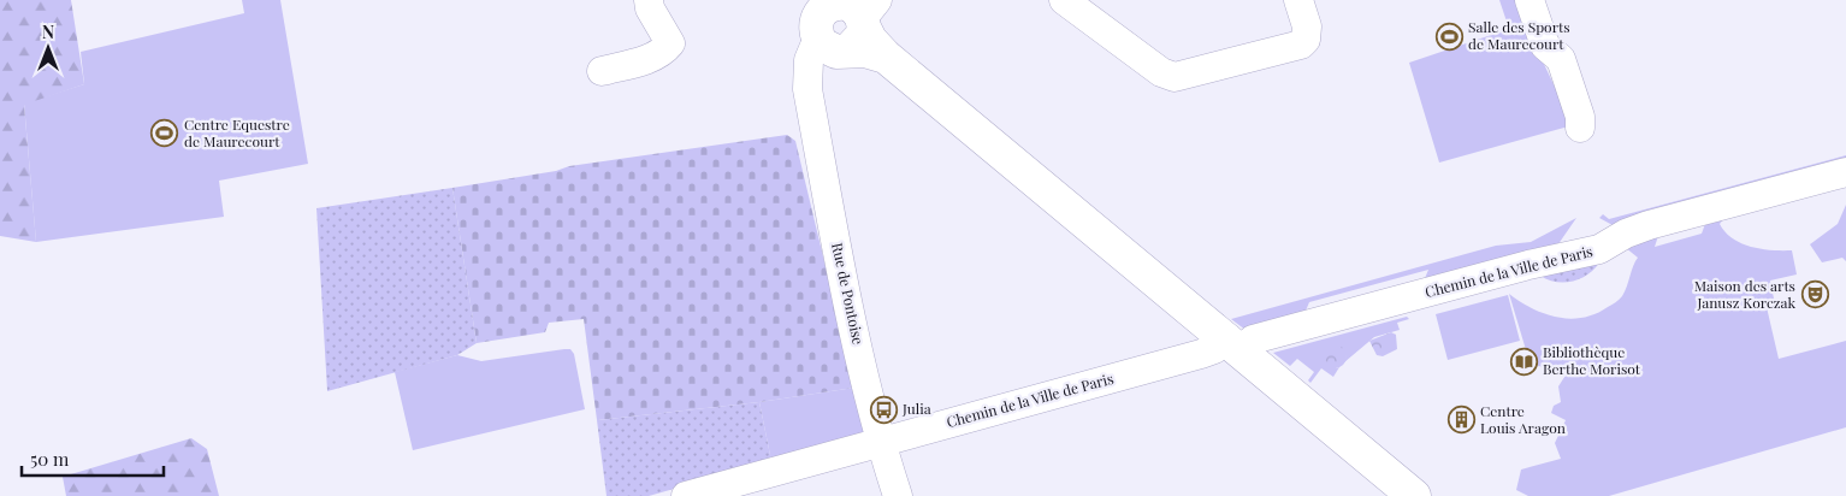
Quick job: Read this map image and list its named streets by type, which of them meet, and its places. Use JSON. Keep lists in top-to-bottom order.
{
  "streets": {
    "street": ["Chemin de la Ville de Paris", "Rue de Pontoise"]
  },
  "crossings": [
    ["Chemin de la Ville de Paris", "Rue de Pontoise"]
  ],
  "places": {
    "sports": ["Salle des Sports de Maurecourt", "Centre Equestre de Maurecourt"],
    "theatre": ["Maison des arts Janusz Korczak"],
    "library": ["Bibliothèque Berthe Morisot"],
    "bus stop": ["Julia"],
    "building": ["Centre Louis Aragon"]
  },
  "scale_bar": "50 m",
  "north": "top"
}
